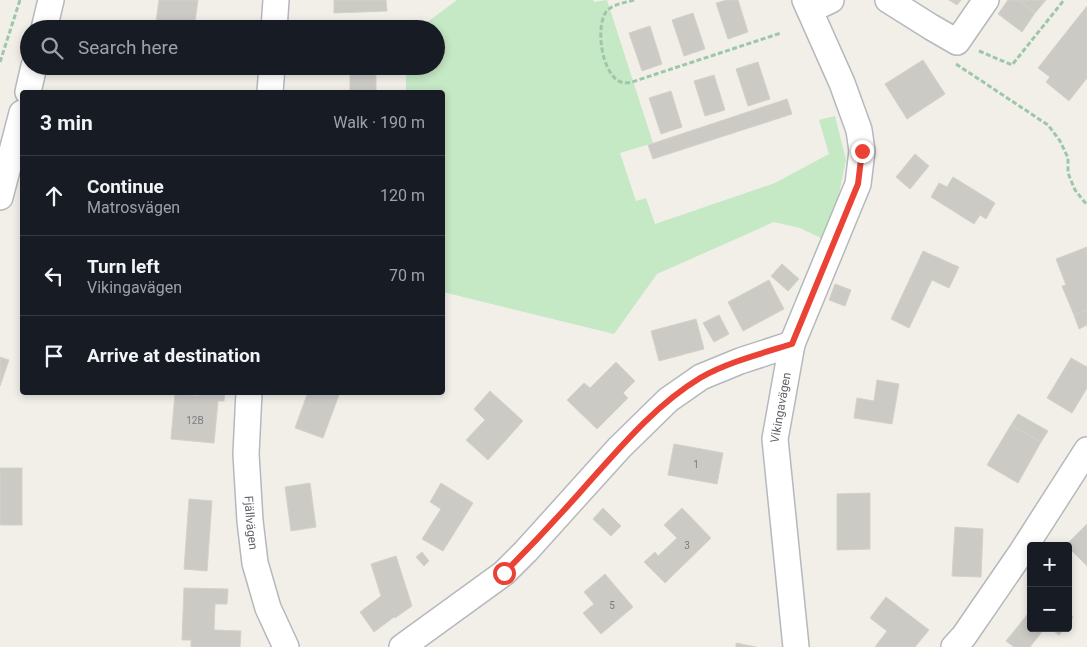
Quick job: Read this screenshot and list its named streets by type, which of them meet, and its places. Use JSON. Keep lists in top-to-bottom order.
{
  "streets": {
    "street": ["Vikingavägen", "Fjällvägen"]
  },
  "house_numbers": [
    "12B",
    "1",
    "3",
    "5"
  ],
  "page": {
    "search": "Search here",
    "heading": ["3 min", "Walk · 190 m"],
    "list": [
      ["Continue", "Matrosvägen", "120 m"],
      ["Turn left", "Vikingavägen", "70 m"],
      "Arrive at destination"
    ],
    "map_buttons": ["+", "−"]
  }
}
